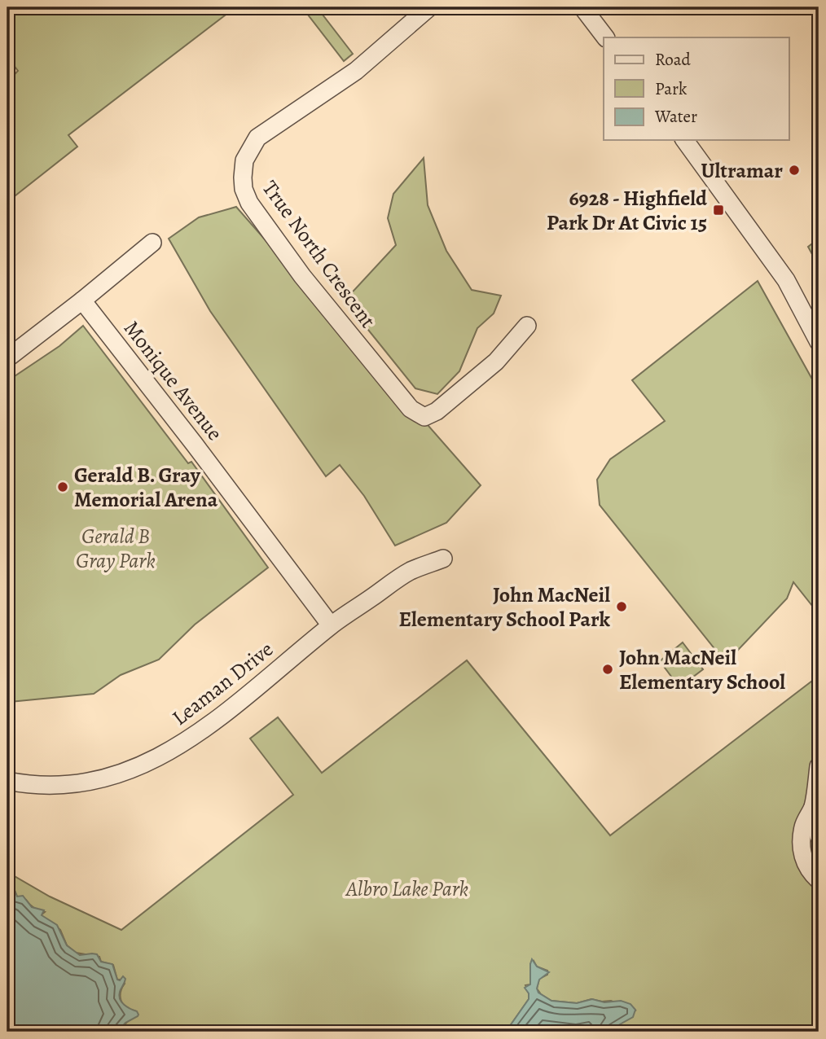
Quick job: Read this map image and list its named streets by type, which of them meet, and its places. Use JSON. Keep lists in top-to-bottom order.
{
  "streets": {
    "street": ["True North Crescent", "Monique Avenue", "Leaman Drive"]
  },
  "crossings": [
    ["Monique Avenue", "Leaman Drive"]
  ],
  "parks": ["Gerald B Gray Park", "Albro Lake Park"],
  "places": {
    "other": [
      "Ultramar",
      "Gerald B. Gray Memorial Arena",
      "John MacNeil Elementary School Park",
      "John MacNeil Elementary School"
    ],
    "transit": ["6928 - Highfield Park Dr At Civic 15"]
  },
  "legend": ["Road", "Park", "Water"]
}
